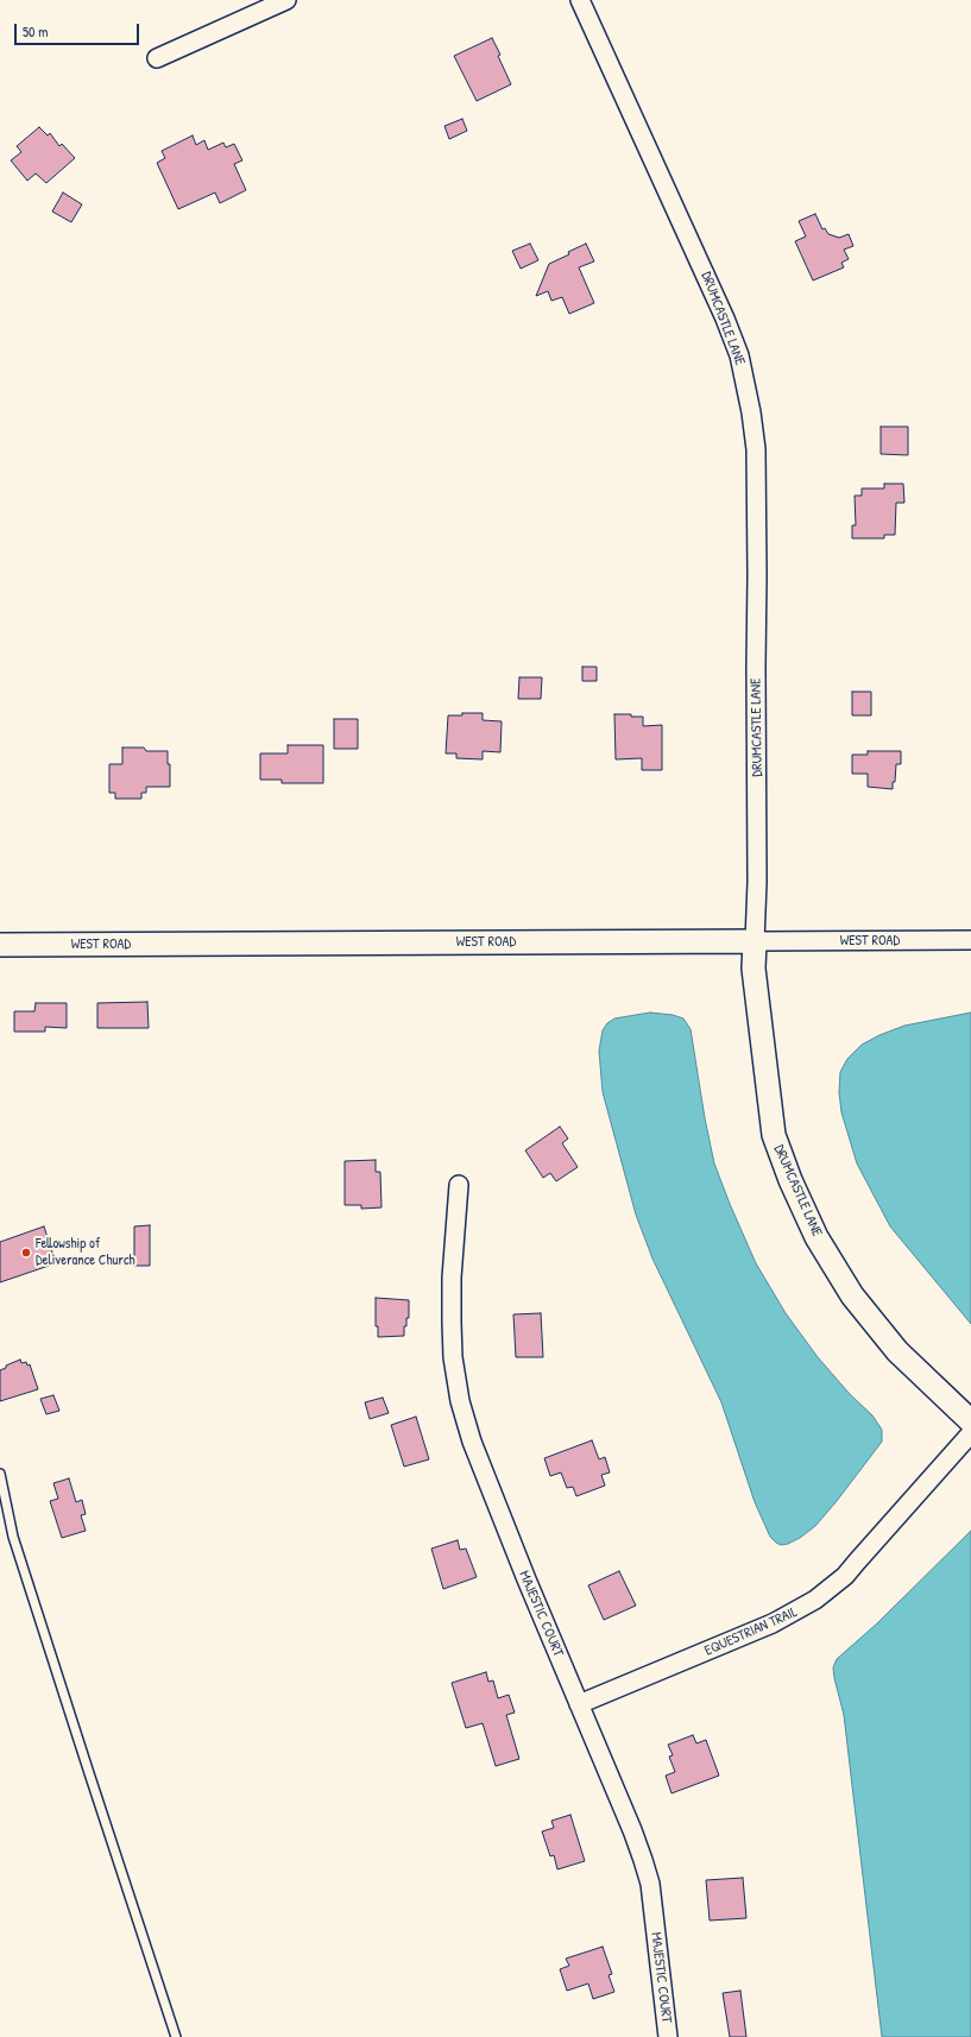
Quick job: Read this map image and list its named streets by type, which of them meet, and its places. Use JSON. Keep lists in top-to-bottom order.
{
  "streets": {
    "street": [
      "DRUMCASTLE LANE",
      "WEST ROAD",
      "MAJESTIC COURT",
      "EQUESTRIAN TRAIL"
    ]
  },
  "crossings": [
    ["DRUMCASTLE LANE", "WEST ROAD"],
    ["MAJESTIC COURT", "EQUESTRIAN TRAIL"]
  ],
  "places": ["Fellowship of Deliverance Church"],
  "scale_bar": "50 m"
}
